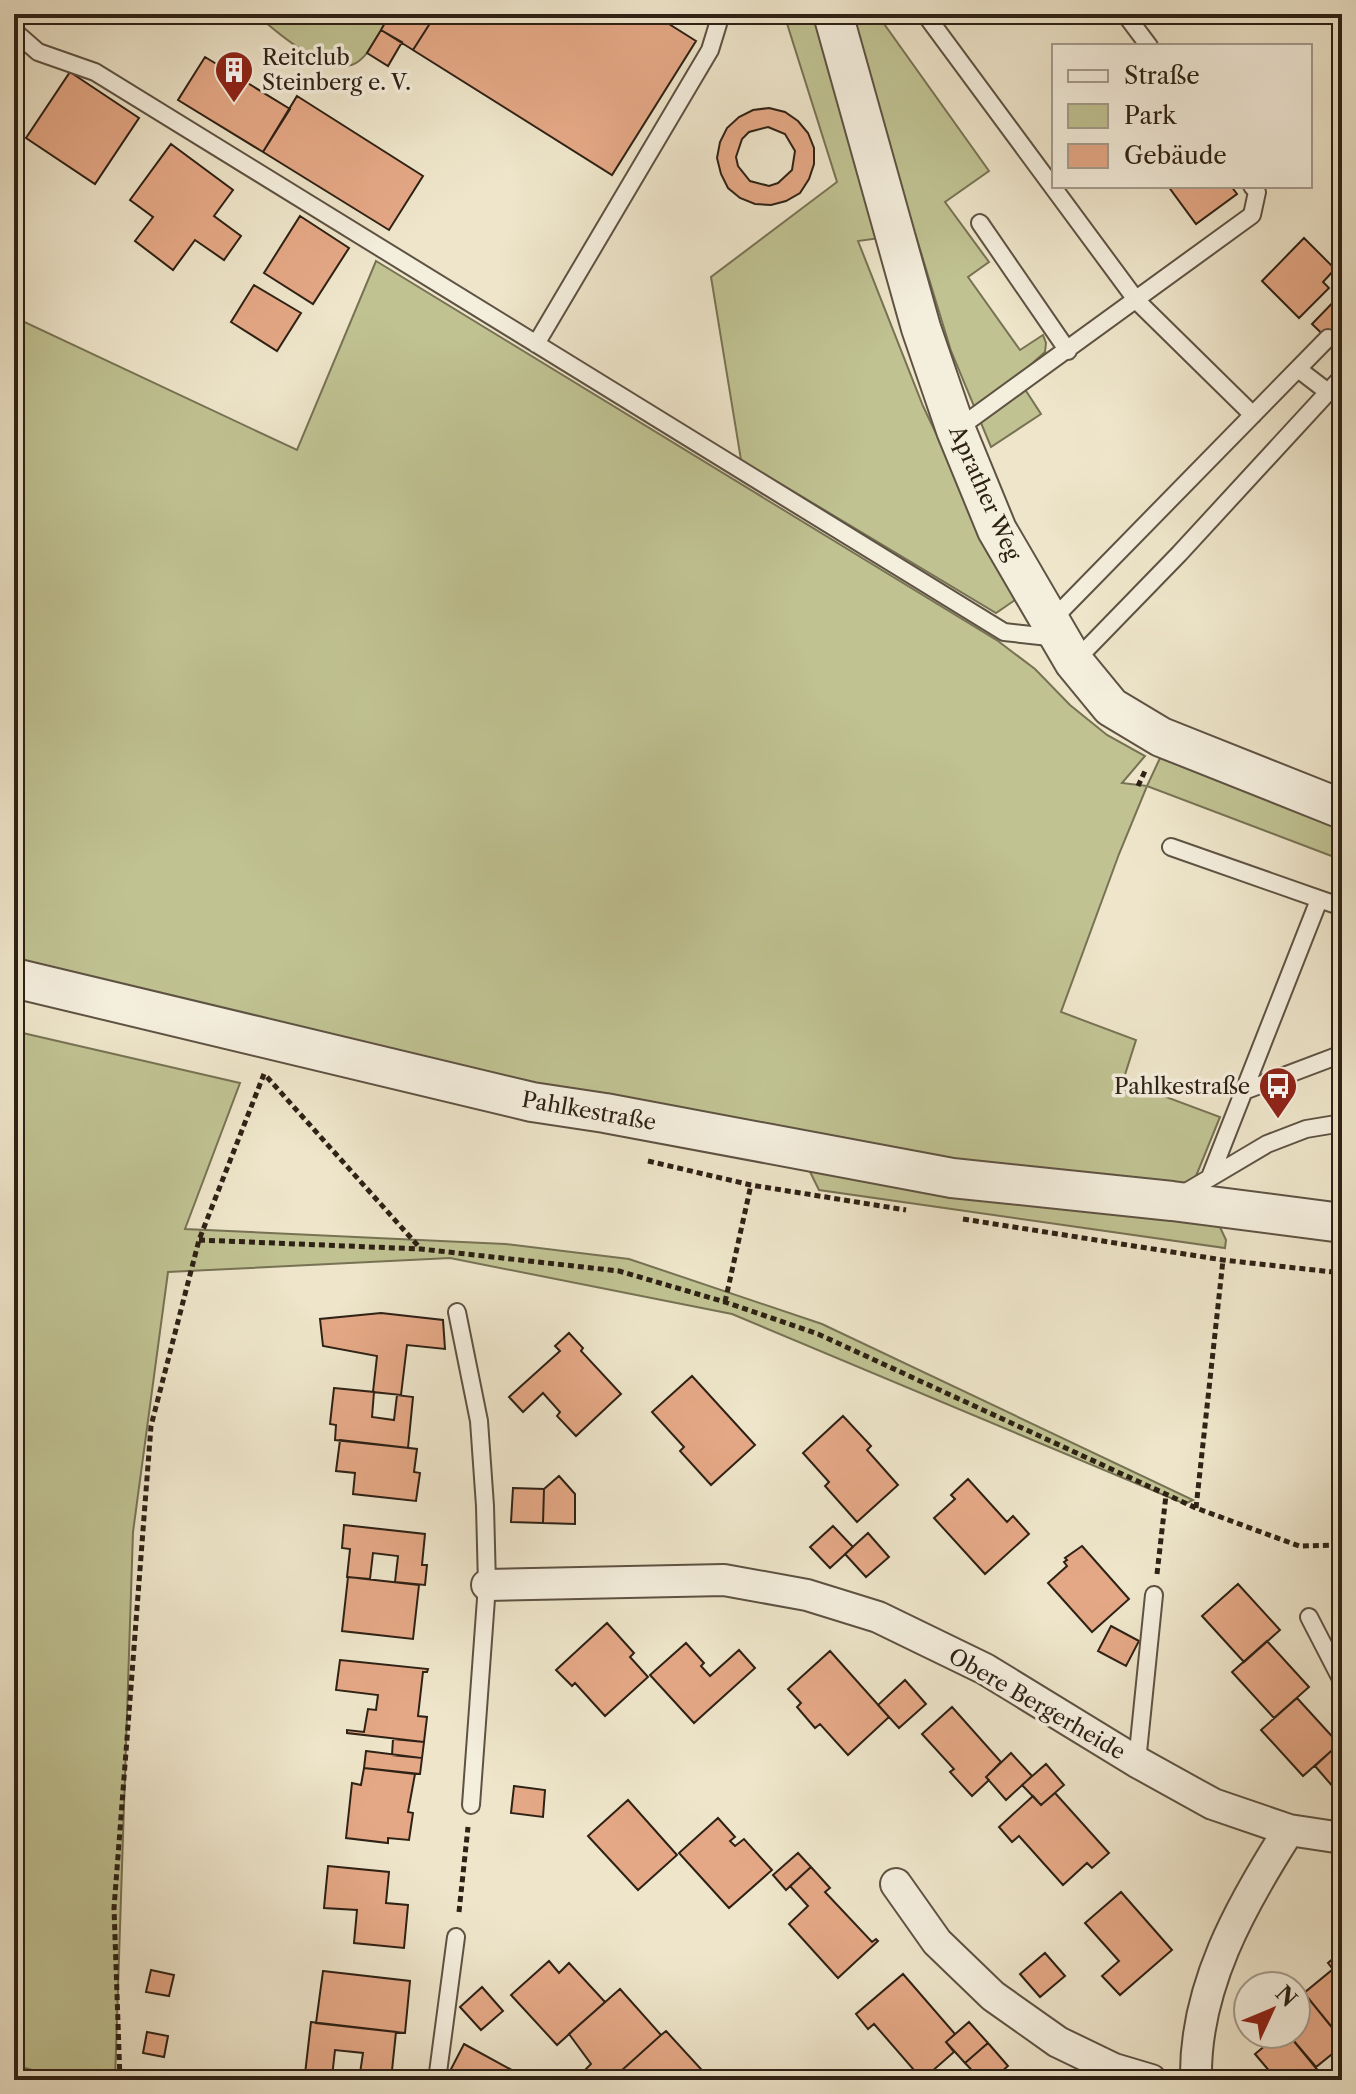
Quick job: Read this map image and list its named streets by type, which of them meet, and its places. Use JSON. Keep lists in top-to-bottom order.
{
  "streets": {
    "street": ["Aprather Weg", "Pahlkestraße", "Obere Bergerheide"]
  },
  "places": {
    "building": ["Reitclub Steinberg e. V."],
    "bus stop": ["Pahlkestraße"]
  },
  "legend": ["Straße", "Park", "Gebäude"],
  "north": "top right"
}
